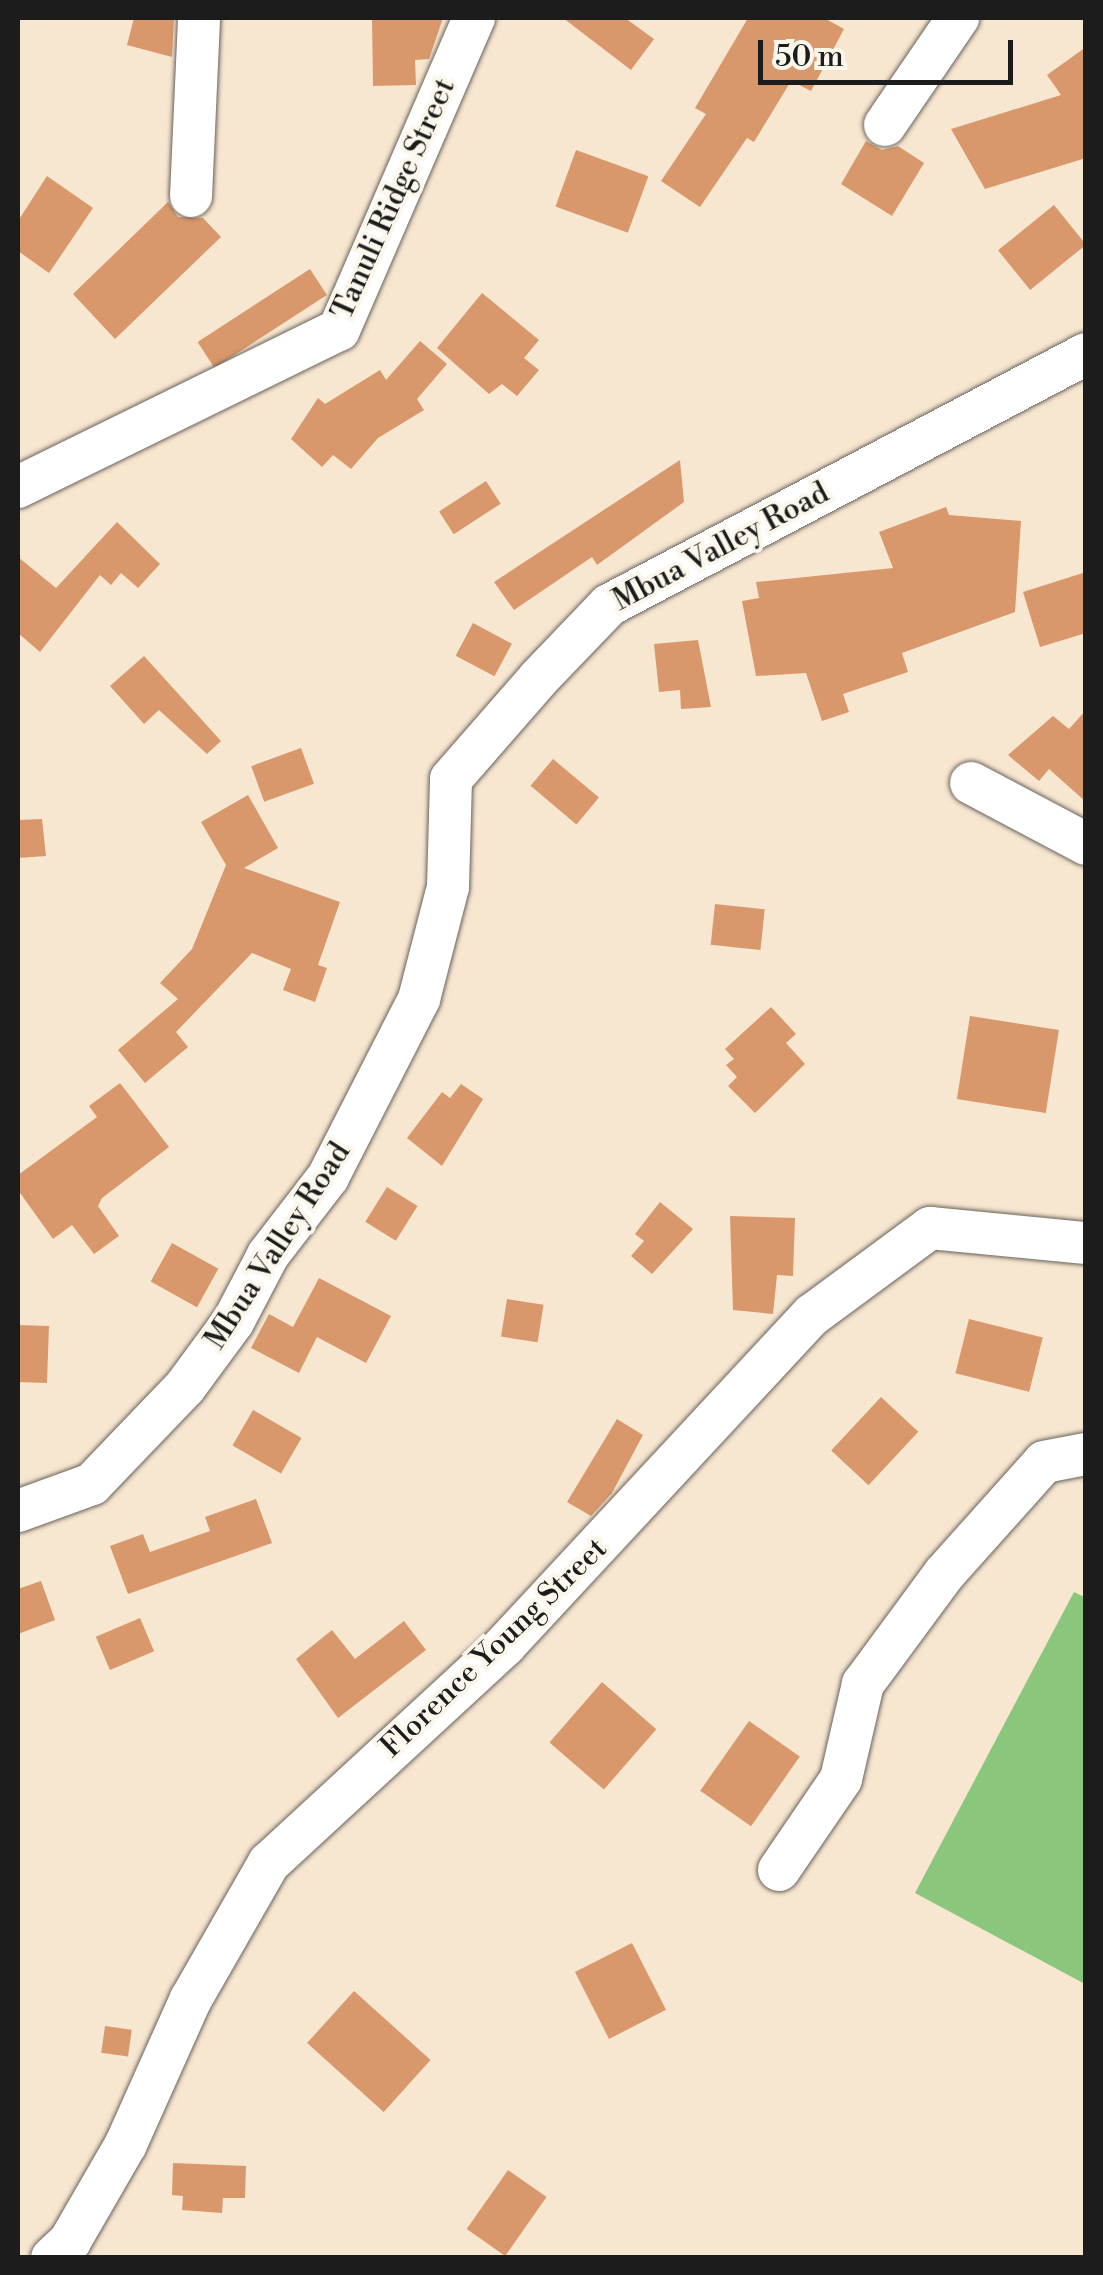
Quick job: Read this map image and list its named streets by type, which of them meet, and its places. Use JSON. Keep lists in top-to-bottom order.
{
  "streets": {
    "street": ["Tanuli Ridge Street", "Mbua Valley Road", "Florence Young Street"]
  },
  "scale_bar": "50 m"
}
